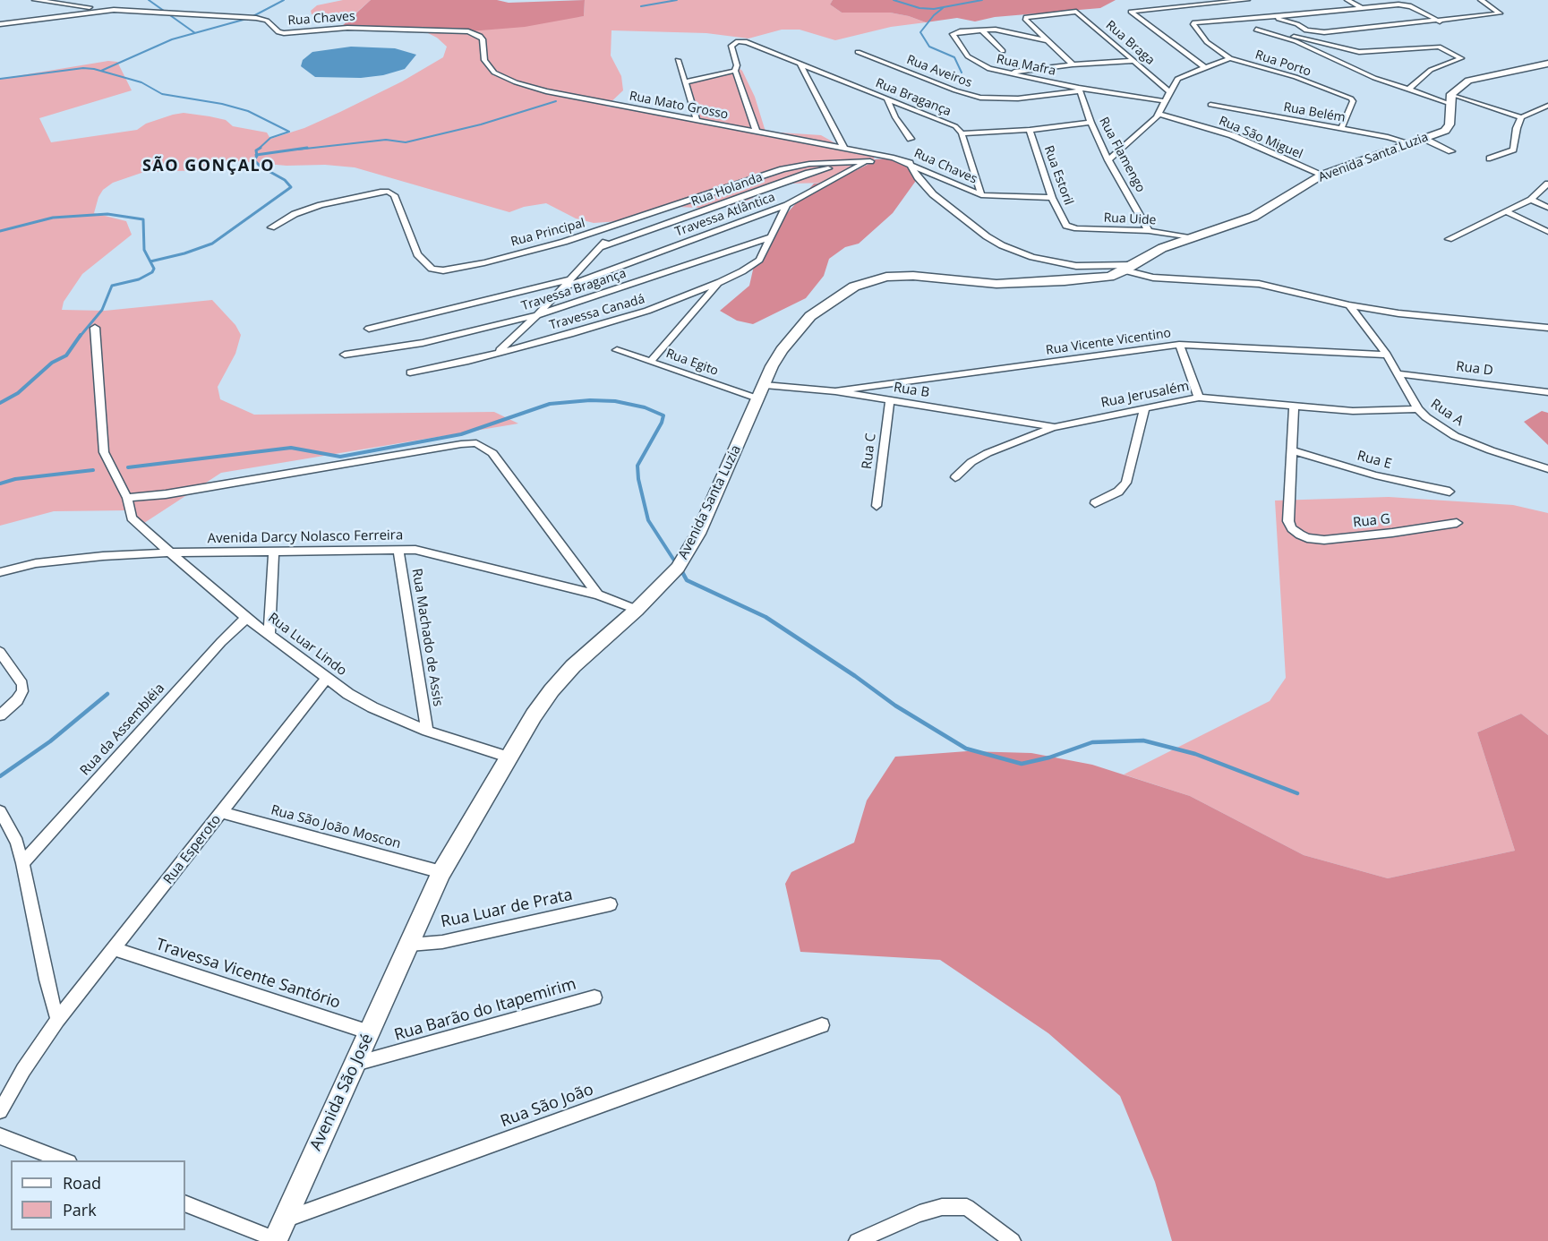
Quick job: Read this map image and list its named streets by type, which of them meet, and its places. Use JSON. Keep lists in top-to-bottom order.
{
  "streets": {
    "street": [
      "Rua Chaves",
      "Rua Braga",
      "Rua Porto",
      "Rua Mafra",
      "Rua Aveiros",
      "Rua Bragança",
      "Rua Mato Grosso",
      "Rua Belém",
      "Rua São Miguel",
      "Rua Flamengo",
      "Avenida Santa Luzia",
      "Rua Estoril",
      "Rua Holanda",
      "Travessa Atlântica",
      "Rua Uide",
      "Rua Principal",
      "Travessa Bragança",
      "Travessa Canadá",
      "Rua Vicente Vicentino",
      "Rua Egito",
      "Rua D",
      "Rua B",
      "Rua Jerusalém",
      "Rua A",
      "Rua C",
      "Rua E",
      "Rua G",
      "Avenida Darcy Nolasco Ferreira",
      "Rua Machado de Assis",
      "Rua Luar Lindo",
      "Rua da Assembléia",
      "Rua São João Moscon",
      "Rua Esperoto",
      "Rua Luar de Prata",
      "Travessa Vicente Santório",
      "Rua Barão do Itapemirim",
      "Avenida São José",
      "Rua São João"
    ]
  },
  "crossings": [
    ["Rua Chaves", "Rua Mato Grosso"],
    ["Rua Chaves", "Rua Estoril"],
    ["Rua Chaves", "Travessa Atlântica"],
    ["Rua Porto", "Rua Belém"],
    ["Rua Mafra", "Rua Aveiros"],
    ["Rua Mafra", "Rua Flamengo"],
    ["Rua Aveiros", "Rua Flamengo"],
    ["Rua Bragança", "Rua Flamengo"],
    ["Rua Bragança", "Rua Estoril"],
    ["Rua Mato Grosso", "Travessa Atlântica"],
    ["Rua Belém", "Avenida Santa Luzia"],
    ["Rua São Miguel", "Avenida Santa Luzia"],
    ["Rua Flamengo", "Rua Uide"],
    ["Avenida Santa Luzia", "Rua Uide"],
    ["Avenida Santa Luzia", "Rua Egito"],
    ["Avenida Santa Luzia", "Rua B"],
    ["Avenida Santa Luzia", "Avenida Darcy Nolasco Ferreira"],
    ["Avenida Santa Luzia", "Rua Luar Lindo"],
    ["Avenida Santa Luzia", "Rua São João Moscon"],
    ["Avenida Santa Luzia", "Rua Luar de Prata"],
    ["Avenida Santa Luzia", "Avenida São José"],
    ["Rua Estoril", "Rua Uide"],
    ["Rua Holanda", "Travessa Atlântica"],
    ["Rua Holanda", "Rua Principal"],
    ["Travessa Atlântica", "Rua Principal"],
    ["Travessa Bragança", "Travessa Canadá"],
    ["Rua Vicente Vicentino", "Rua B"],
    ["Rua Vicente Vicentino", "Rua A"],
    ["Rua D", "Rua A"],
    ["Rua B", "Rua Jerusalém"],
    ["Rua B", "Rua C"],
    ["Rua Jerusalém", "Rua A"],
    ["Rua E", "Rua G"],
    ["Avenida Darcy Nolasco Ferreira", "Rua Machado de Assis"],
    ["Avenida Darcy Nolasco Ferreira", "Rua Luar Lindo"],
    ["Rua Machado de Assis", "Rua Luar Lindo"],
    ["Rua Luar Lindo", "Rua da Assembléia"],
    ["Rua Luar Lindo", "Rua Esperoto"],
    ["Rua São João Moscon", "Rua Esperoto"],
    ["Rua Esperoto", "Travessa Vicente Santório"],
    ["Rua Luar de Prata", "Avenida São José"],
    ["Travessa Vicente Santório", "Avenida São José"],
    ["Rua Barão do Itapemirim", "Avenida São José"],
    ["Avenida São José", "Rua São João"]
  ],
  "districts": ["SÃO GONÇALO"],
  "legend": ["Road", "Park"]
}
